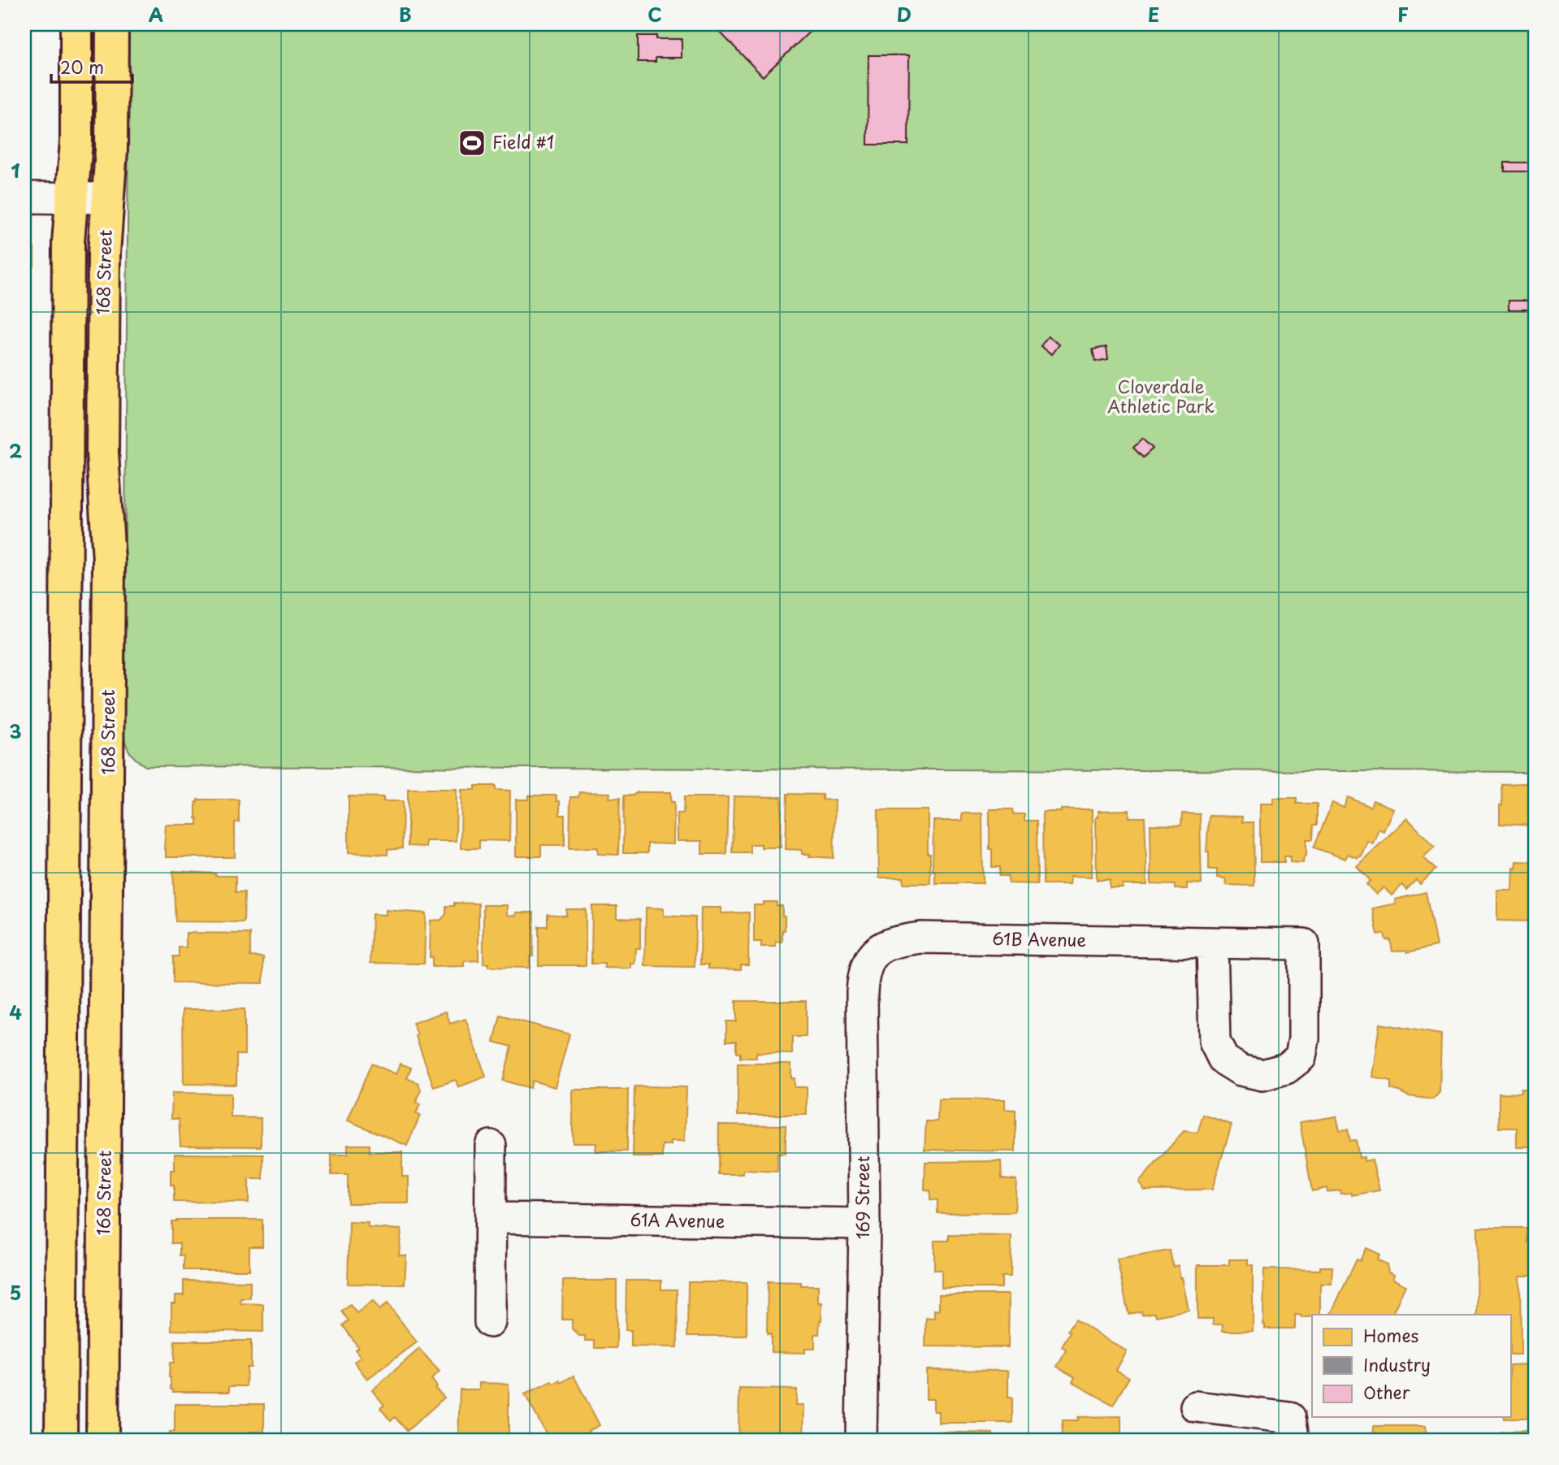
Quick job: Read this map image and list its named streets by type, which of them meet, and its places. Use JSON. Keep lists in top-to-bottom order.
{
  "streets": {
    "main road": ["168 Street"],
    "street": ["61B Avenue", "169 Street", "61A Avenue"]
  },
  "crossings": [
    ["61B Avenue", "169 Street"],
    ["169 Street", "61A Avenue"]
  ],
  "parks": ["Cloverdale Athletic Park"],
  "places": {
    "sports": ["Field #1"]
  },
  "legend": ["Homes", "Industry", "Other"],
  "scale_bar": "20 m",
  "grid": {
    "columns": [
      "A",
      "B",
      "C",
      "D",
      "E",
      "F"
    ],
    "rows": [
      "1",
      "2",
      "3",
      "4",
      "5"
    ]
  }
}
